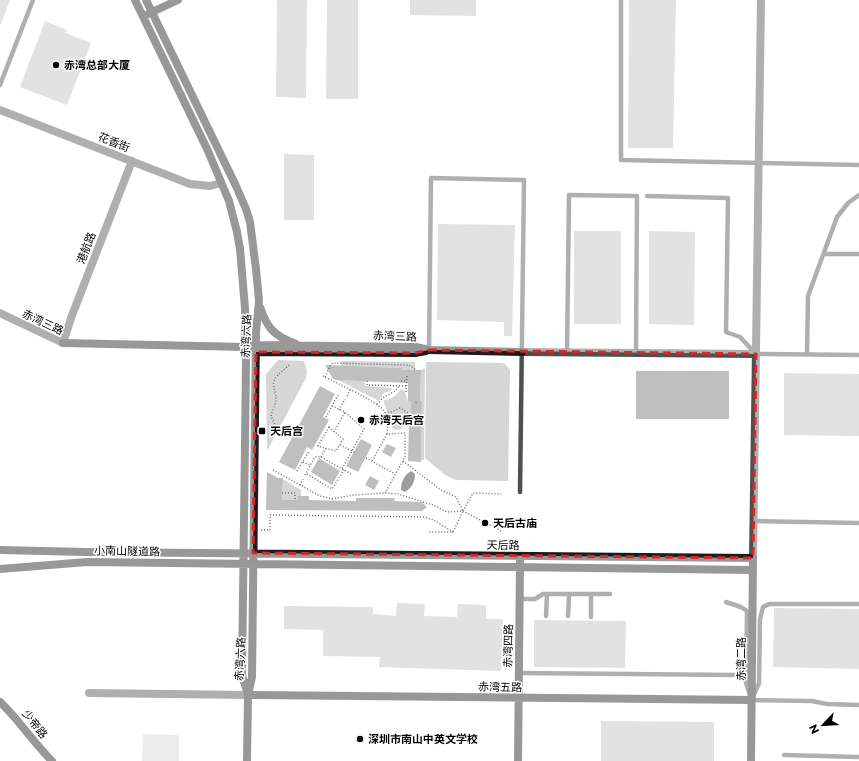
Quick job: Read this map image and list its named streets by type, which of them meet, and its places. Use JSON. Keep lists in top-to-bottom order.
{
  "streets": {
    "street": [
      "花香街",
      "港航路",
      "赤湾三路",
      "赤湾六路",
      "天后路",
      "小南山隧道路",
      "赤湾四路",
      "赤湾二路",
      "赤湾五路",
      "少帝路"
    ]
  },
  "crossings": [
    ["花香街", "港航路"],
    ["花香街", "赤湾六路"],
    ["港航路", "赤湾三路"],
    ["赤湾三路", "赤湾六路"],
    ["赤湾六路", "天后路"],
    ["赤湾六路", "小南山隧道路"],
    ["赤湾六路", "赤湾五路"],
    ["天后路", "小南山隧道路"],
    ["天后路", "赤湾四路"],
    ["天后路", "赤湾二路"],
    ["赤湾四路", "赤湾五路"],
    ["赤湾二路", "赤湾五路"]
  ],
  "places": {
    "other": [
      "赤湾总部大厦",
      "赤湾天后宫",
      "天后古庙",
      "深圳市南山中英文学校"
    ],
    "transit": ["天后宫"]
  },
  "north": "bottom left"
}
